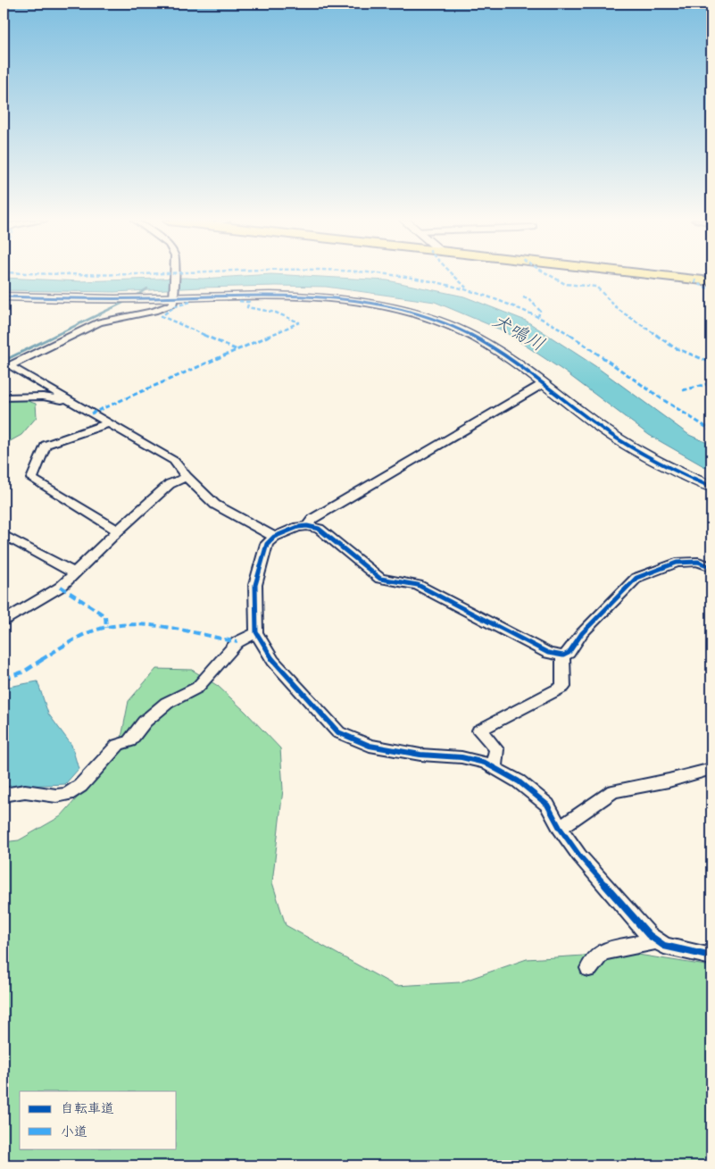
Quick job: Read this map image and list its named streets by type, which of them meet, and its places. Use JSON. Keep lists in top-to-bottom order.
{
  "water": ["犬鳴川"],
  "legend": ["自転車道", "小道"]
}
